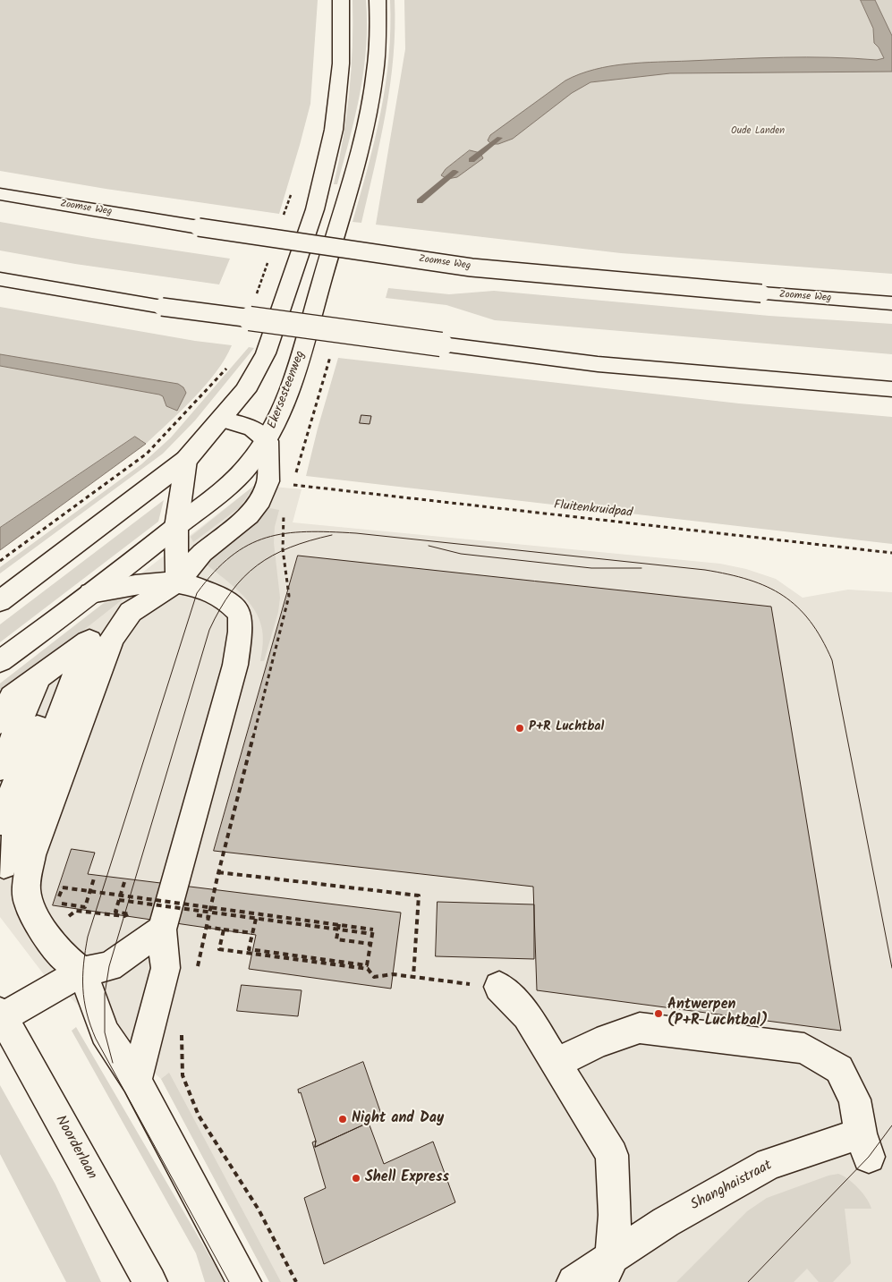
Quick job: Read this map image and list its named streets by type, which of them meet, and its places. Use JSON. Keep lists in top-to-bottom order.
{
  "streets": {
    "main road": [
      "Zoomse Weg",
      "Ekersesteenweg",
      "Noorderlaan",
      "Shanghaistraat"
    ],
    "path": ["Fluitenkruidpad"]
  },
  "parks": ["Oude Landen"],
  "places": [
    "P+R Luchtbal",
    "Antwerpen (P+R Luchtbal)",
    "Night and Day",
    "Shell Express"
  ]
}
